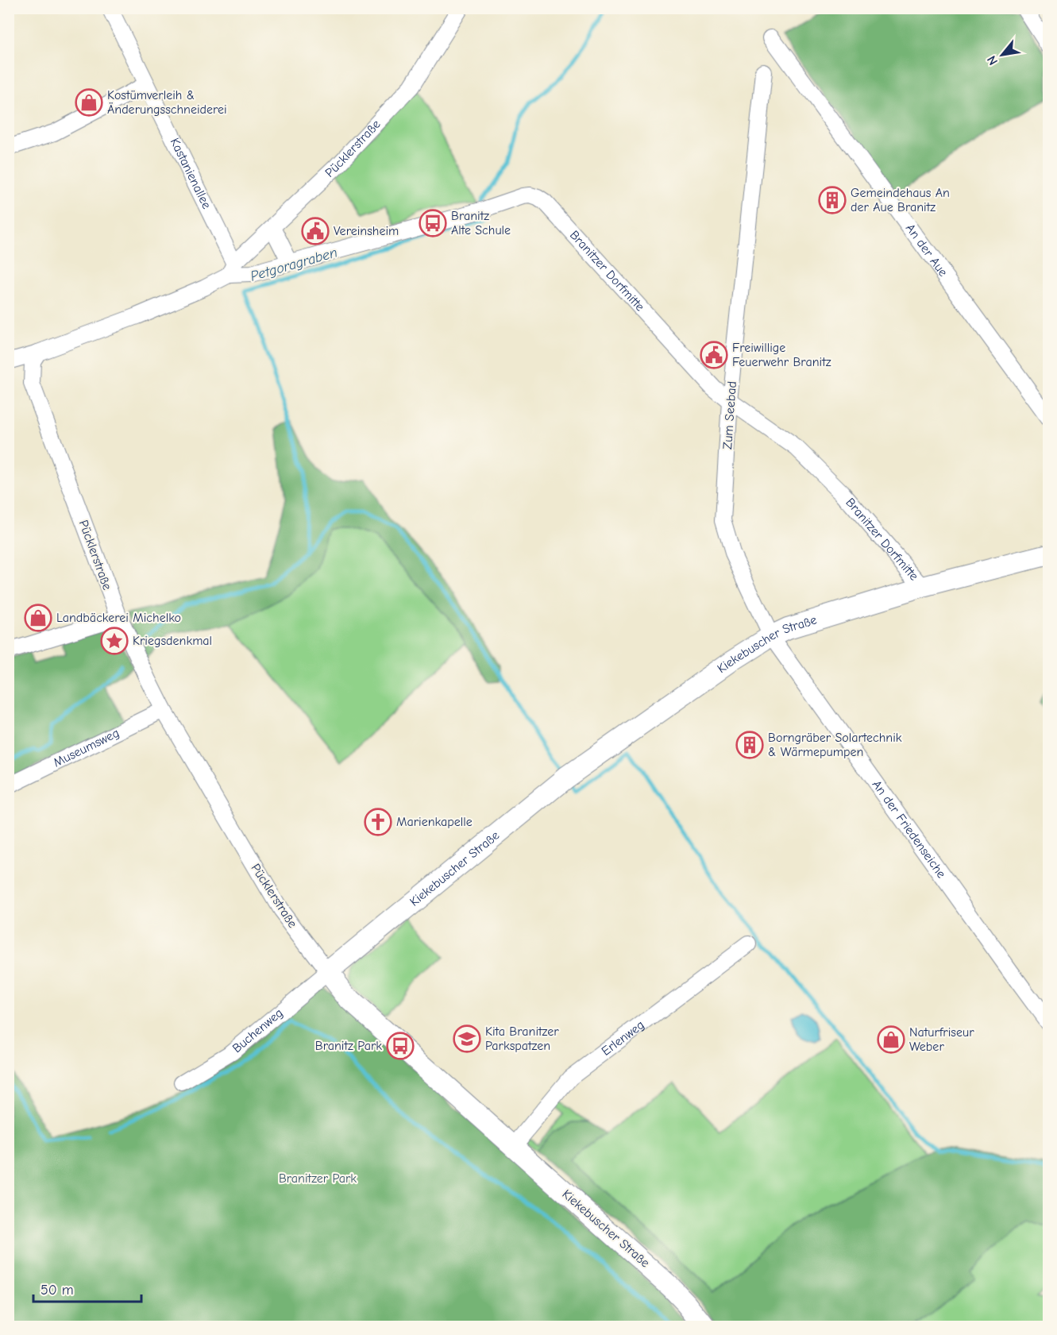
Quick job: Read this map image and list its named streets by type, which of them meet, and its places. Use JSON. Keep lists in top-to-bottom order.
{
  "streets": {
    "street": [
      "Pücklerstraße",
      "Kastanienallee",
      "An der Aue",
      "Branitzer Dorfmitte",
      "Zum Seebad",
      "Kiekebuscher Straße",
      "Museumsweg",
      "An der Friedenseiche",
      "Buchenweg",
      "Erlenweg"
    ]
  },
  "crossings": [
    ["Pücklerstraße", "Kastanienallee"],
    ["Pücklerstraße", "Branitzer Dorfmitte"],
    ["Pücklerstraße", "Kiekebuscher Straße"],
    ["Pücklerstraße", "Museumsweg"],
    ["Pücklerstraße", "Buchenweg"],
    ["Kastanienallee", "Branitzer Dorfmitte"],
    ["Branitzer Dorfmitte", "Zum Seebad"],
    ["Branitzer Dorfmitte", "Kiekebuscher Straße"],
    ["Zum Seebad", "Kiekebuscher Straße"],
    ["Zum Seebad", "An der Friedenseiche"],
    ["Kiekebuscher Straße", "An der Friedenseiche"],
    ["Kiekebuscher Straße", "Buchenweg"],
    ["Kiekebuscher Straße", "Erlenweg"]
  ],
  "water": ["Petgoragraben"],
  "parks": ["Branitzer Park"],
  "places": {
    "shop": ["Kostümverleih & Änderungsschneiderei", "Landbäckerei Michelko", "Naturfriseur Weber"],
    "building": ["Gemeindehaus An der Aue Branitz", "Borngräber Solartechnik & Wärmepumpen"],
    "bus stop": ["Branitz Alte Schule", "Branitz Park"],
    "public building": ["Vereinsheim", "Freiwillige Feuerwehr Branitz"],
    "place": ["Kriegsdenkmal"],
    "church": ["Marienkapelle"],
    "school or university": ["Kita Branitzer Parkspatzen"]
  },
  "scale_bar": "50 m",
  "north": "bottom left"
}
